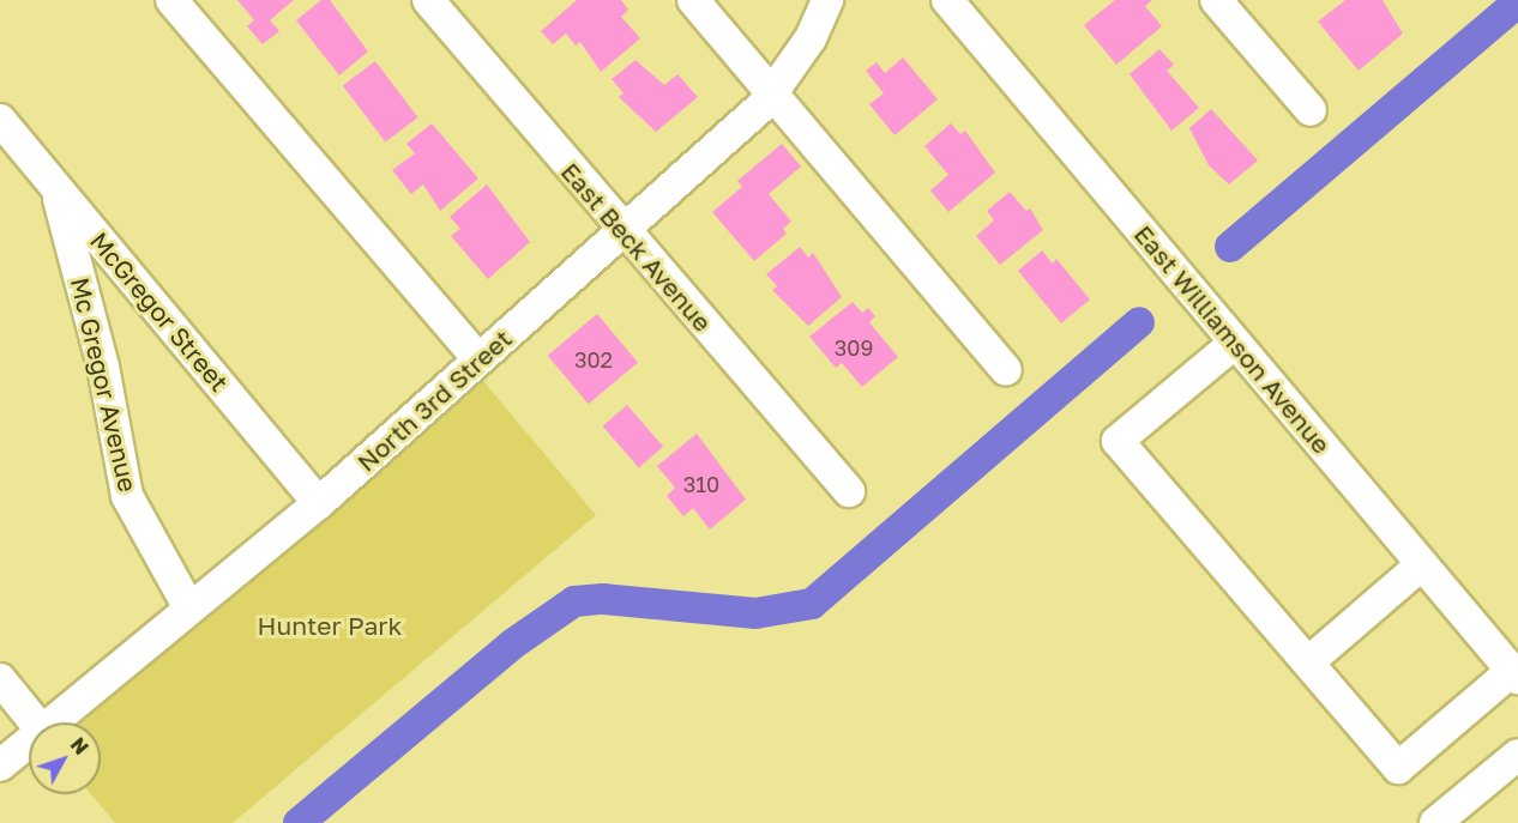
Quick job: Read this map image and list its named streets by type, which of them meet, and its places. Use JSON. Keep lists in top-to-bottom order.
{
  "streets": {
    "street": [
      "East Beck Avenue",
      "McGregor Street",
      "East Williamson Avenue",
      "Mc Gregor Avenue",
      "North 3rd Street"
    ]
  },
  "crossings": [
    ["East Beck Avenue", "North 3rd Street"],
    ["McGregor Street", "Mc Gregor Avenue"],
    ["McGregor Street", "North 3rd Street"],
    ["Mc Gregor Avenue", "North 3rd Street"]
  ],
  "parks": ["Hunter Park"],
  "house_numbers": ["309", "302", "310"],
  "north": "top right"
}
